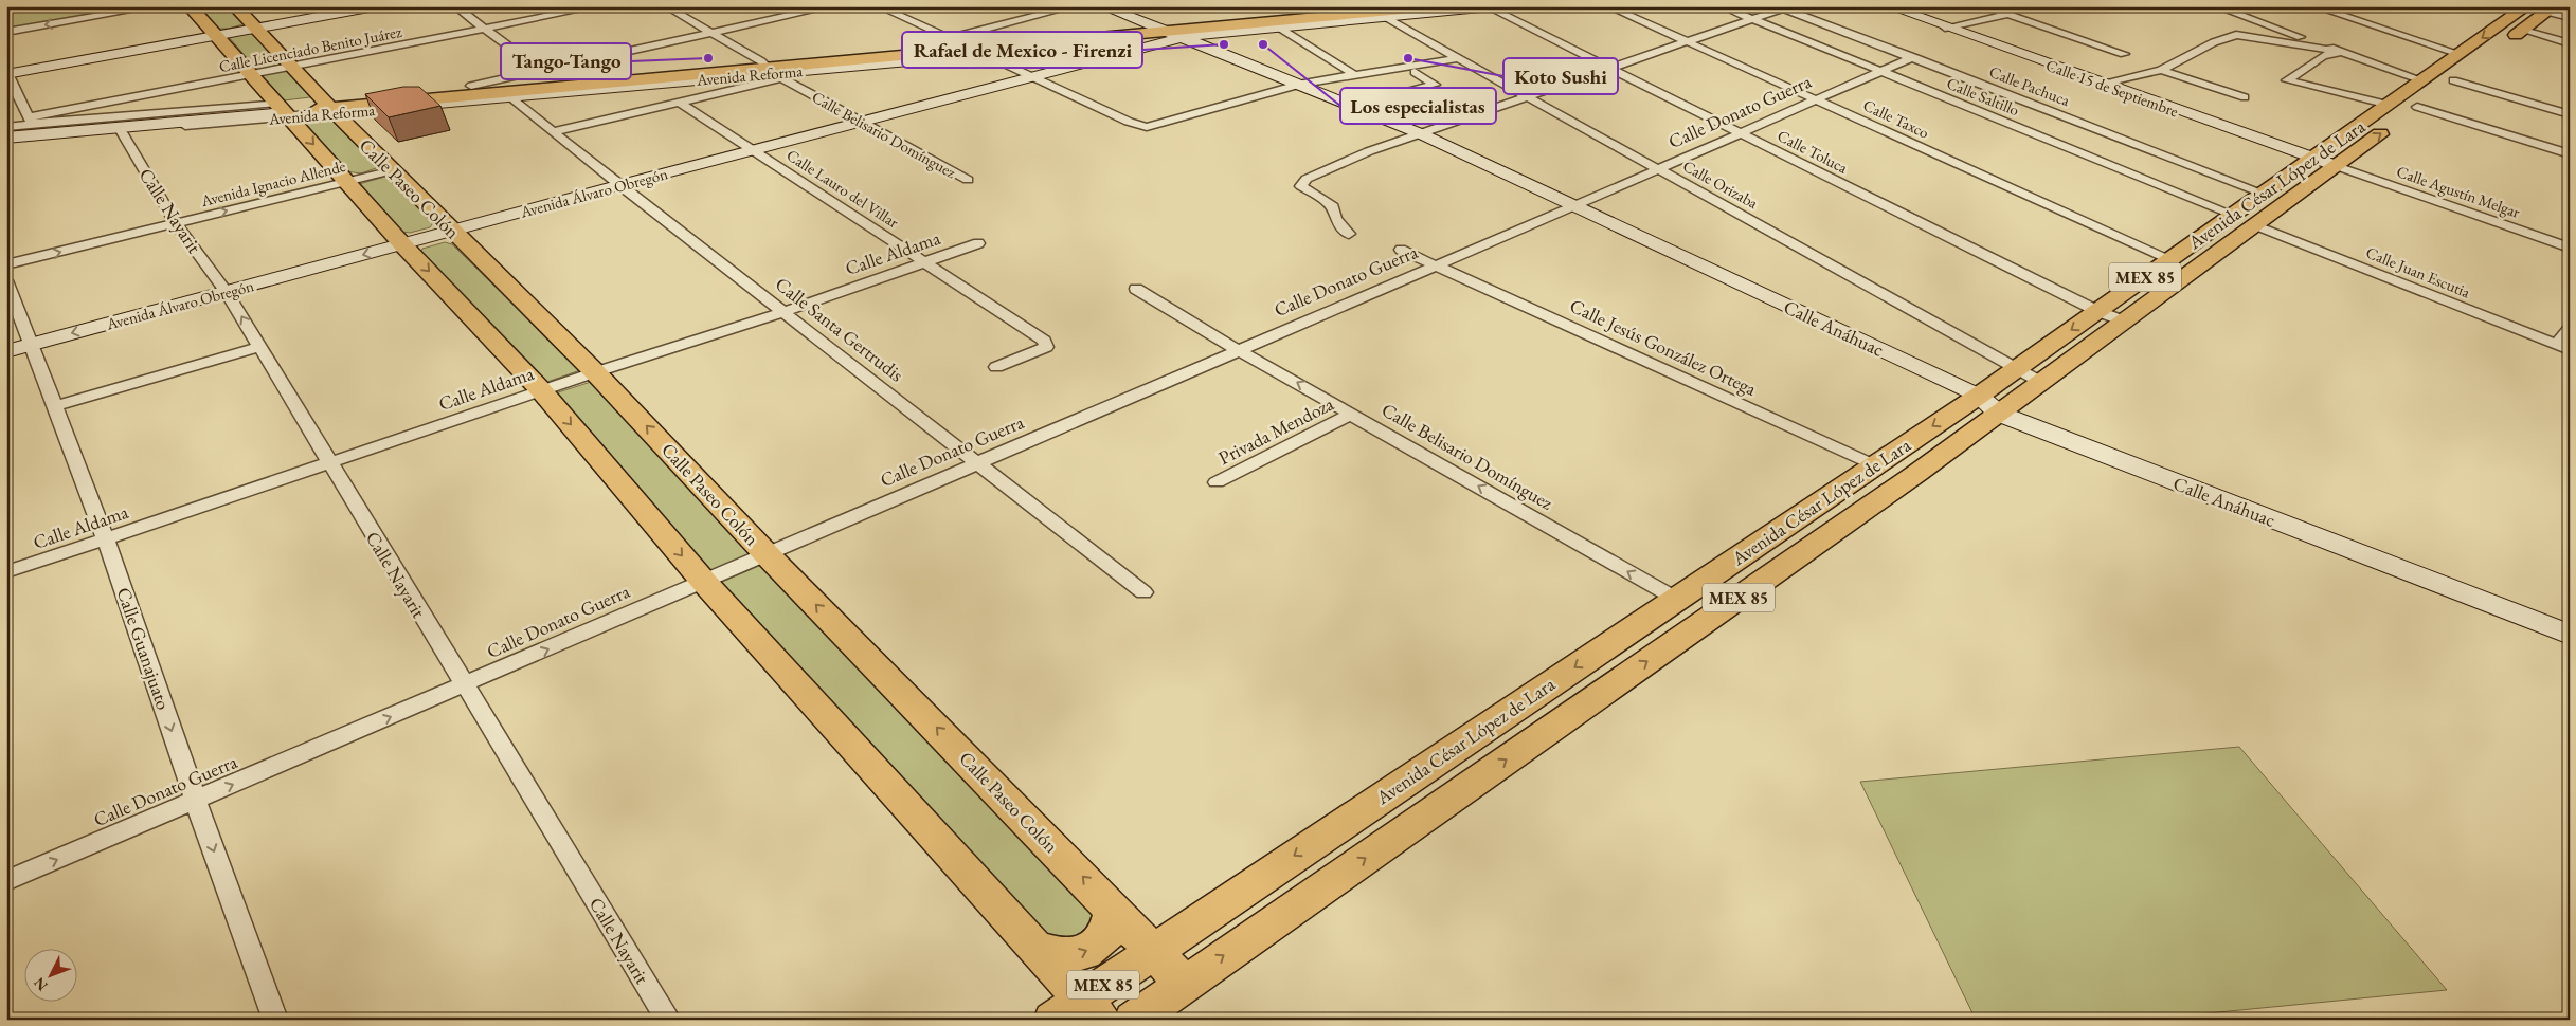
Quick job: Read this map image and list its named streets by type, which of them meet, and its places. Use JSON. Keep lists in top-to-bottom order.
{
  "streets": {
    "main road": [
      "Avenida Reforma",
      "Avenida César López de Lara",
      "Calle Paseo Colón",
      "MEX 85"
    ],
    "street": [
      "Calle Licenciado Benito Juárez",
      "Calle Pachuca",
      "Calle 15 de Septiembre",
      "Calle Saltillo",
      "Calle Donato Guerra",
      "Calle Taxco",
      "Calle Belisario Domínguez",
      "Calle Toluca",
      "Avenida Ignacio Allende",
      "Calle Orizaba",
      "Calle Lauro del Villar",
      "Calle Agustín Melgar",
      "Avenida Álvaro Obregón",
      "Calle Nayarit",
      "Calle Aldama",
      "Calle Juan Escutia",
      "Calle Anáhuac",
      "Calle Santa Gertrudis",
      "Calle Jesús González Ortega",
      "Privada Mendoza",
      "Calle Guanajuato"
    ]
  },
  "crossings": [
    ["Calle Licenciado Benito Juárez", "Avenida Reforma"],
    ["Calle Licenciado Benito Juárez", "Calle Paseo Colón"],
    ["Avenida Reforma", "Calle Belisario Domínguez"],
    ["Avenida Reforma", "Calle Toluca"],
    ["Avenida Reforma", "Calle Orizaba"],
    ["Avenida Reforma", "Calle Paseo Colón"],
    ["Avenida Reforma", "Avenida Álvaro Obregón"],
    ["Avenida Reforma", "Calle Nayarit"],
    ["Avenida Reforma", "Calle Anáhuac"],
    ["Avenida Reforma", "Calle Santa Gertrudis"],
    ["Calle Pachuca", "Calle Saltillo"],
    ["Calle Pachuca", "Calle Donato Guerra"],
    ["Calle Pachuca", "Avenida César López de Lara"],
    ["Calle 15 de Septiembre", "Avenida César López de Lara"],
    ["Calle 15 de Septiembre", "Calle Agustín Melgar"],
    ["Calle Saltillo", "Calle Donato Guerra"],
    ["Calle Saltillo", "Avenida César López de Lara"],
    ["Calle Saltillo", "Calle Juan Escutia"],
    ["Calle Donato Guerra", "Calle Taxco"],
    ["Calle Donato Guerra", "Calle Belisario Domínguez"],
    ["Calle Donato Guerra", "Calle Toluca"],
    ["Calle Donato Guerra", "Calle Orizaba"],
    ["Calle Donato Guerra", "Calle Paseo Colón"],
    ["Calle Donato Guerra", "Calle Nayarit"],
    ["Calle Donato Guerra", "Calle Anáhuac"],
    ["Calle Donato Guerra", "Calle Santa Gertrudis"],
    ["Calle Donato Guerra", "Calle Jesús González Ortega"],
    ["Calle Donato Guerra", "Calle Guanajuato"],
    ["Calle Taxco", "Avenida César López de Lara"],
    ["Calle Belisario Domínguez", "Avenida César López de Lara"],
    ["Calle Belisario Domínguez", "Avenida Álvaro Obregón"],
    ["Calle Belisario Domínguez", "Privada Mendoza"],
    ["Calle Toluca", "Avenida César López de Lara"],
    ["Avenida Ignacio Allende", "Calle Paseo Colón"],
    ["Avenida Ignacio Allende", "Calle Nayarit"],
    ["Calle Orizaba", "Avenida César López de Lara"],
    ["Avenida César López de Lara", "Calle Paseo Colón"],
    ["Avenida César López de Lara", "Calle Agustín Melgar"],
    ["Avenida César López de Lara", "Calle Juan Escutia"],
    ["Avenida César López de Lara", "Calle Anáhuac"],
    ["Avenida César López de Lara", "Calle Jesús González Ortega"],
    ["Calle Paseo Colón", "Avenida Álvaro Obregón"],
    ["Calle Paseo Colón", "Calle Aldama"],
    ["Calle Lauro del Villar", "Avenida Álvaro Obregón"],
    ["Calle Lauro del Villar", "Calle Aldama"],
    ["Avenida Álvaro Obregón", "Calle Nayarit"],
    ["Avenida Álvaro Obregón", "Calle Anáhuac"],
    ["Avenida Álvaro Obregón", "Calle Santa Gertrudis"],
    ["Avenida Álvaro Obregón", "Calle Guanajuato"],
    ["Calle Nayarit", "Calle Aldama"],
    ["Calle Aldama", "Calle Santa Gertrudis"],
    ["Calle Aldama", "Calle Guanajuato"]
  ],
  "one_way": ["Calle Donato Guerra", "Calle Belisario Domínguez", "Calle Guanajuato"],
  "places": [
    "Rafael de Mexico - Firenzi",
    "Los especialistas",
    "Tango-Tango",
    "Koto Sushi"
  ],
  "north": "bottom left"
}
